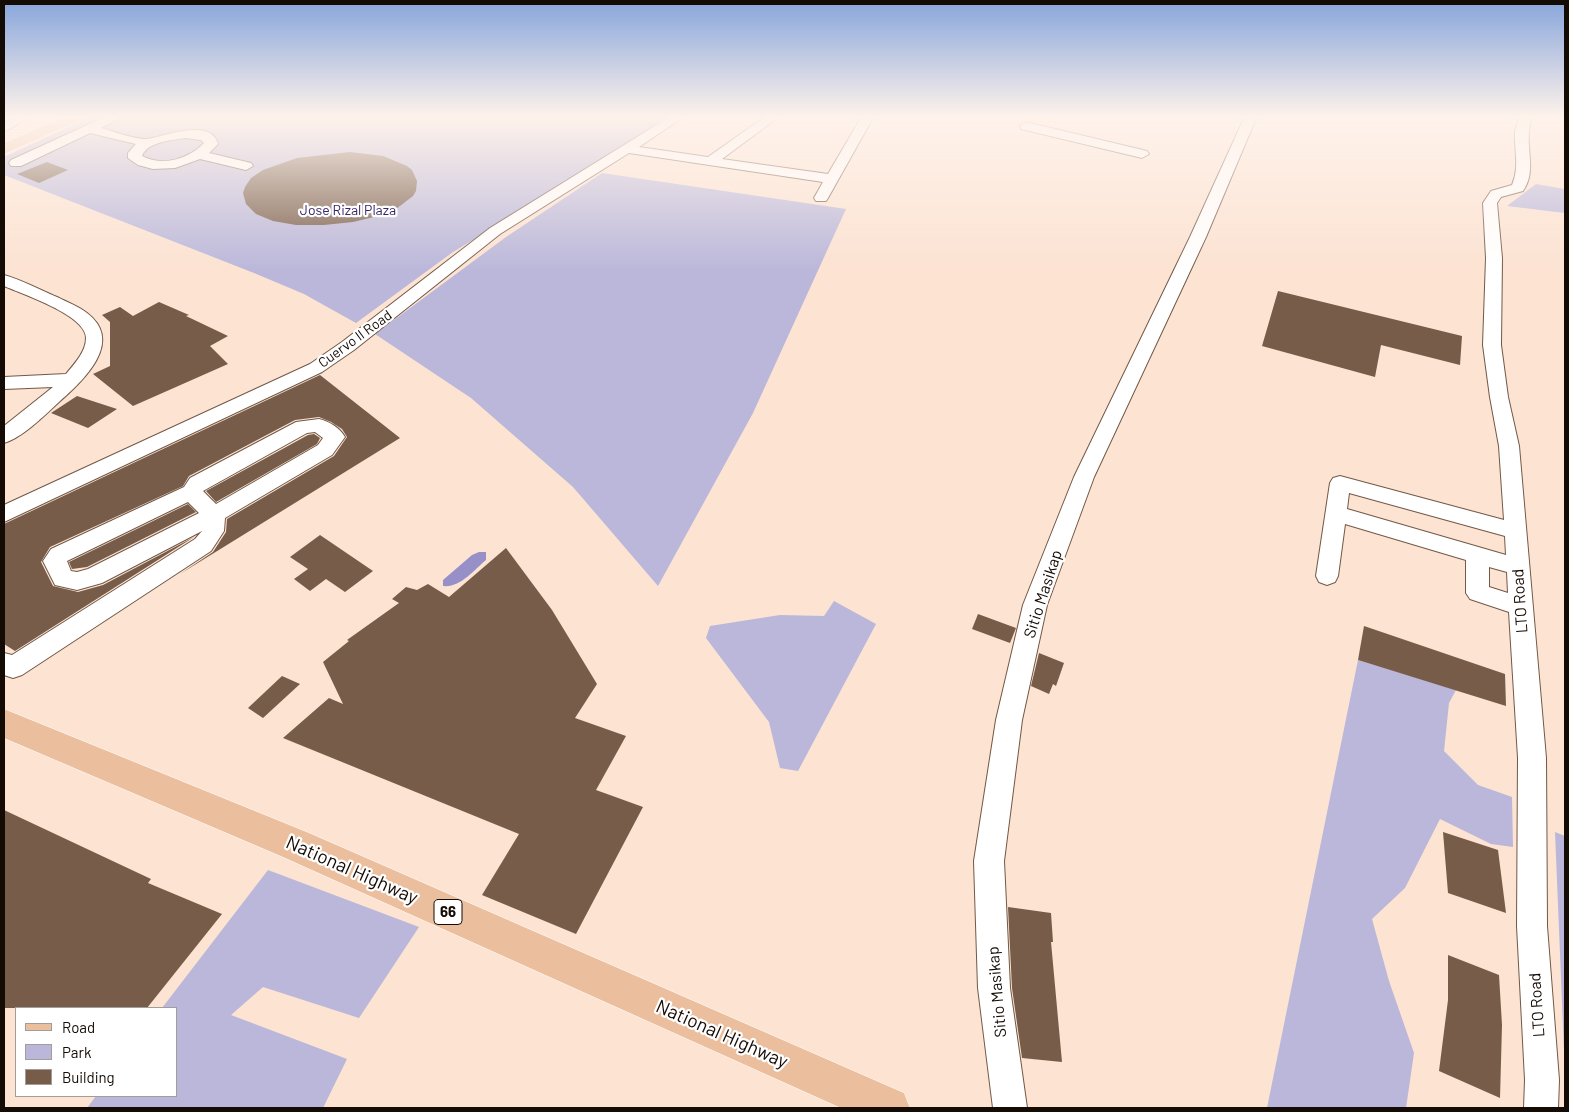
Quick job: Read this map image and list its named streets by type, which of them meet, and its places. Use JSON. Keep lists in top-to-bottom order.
{
  "streets": {
    "main road": ["National Highway", "66"],
    "street": ["Cuervo II Road", "Sitio Masikap", "LTO Road"]
  },
  "parks": ["Jose Rizal Plaza"],
  "legend": ["Road", "Park", "Building"]
}
